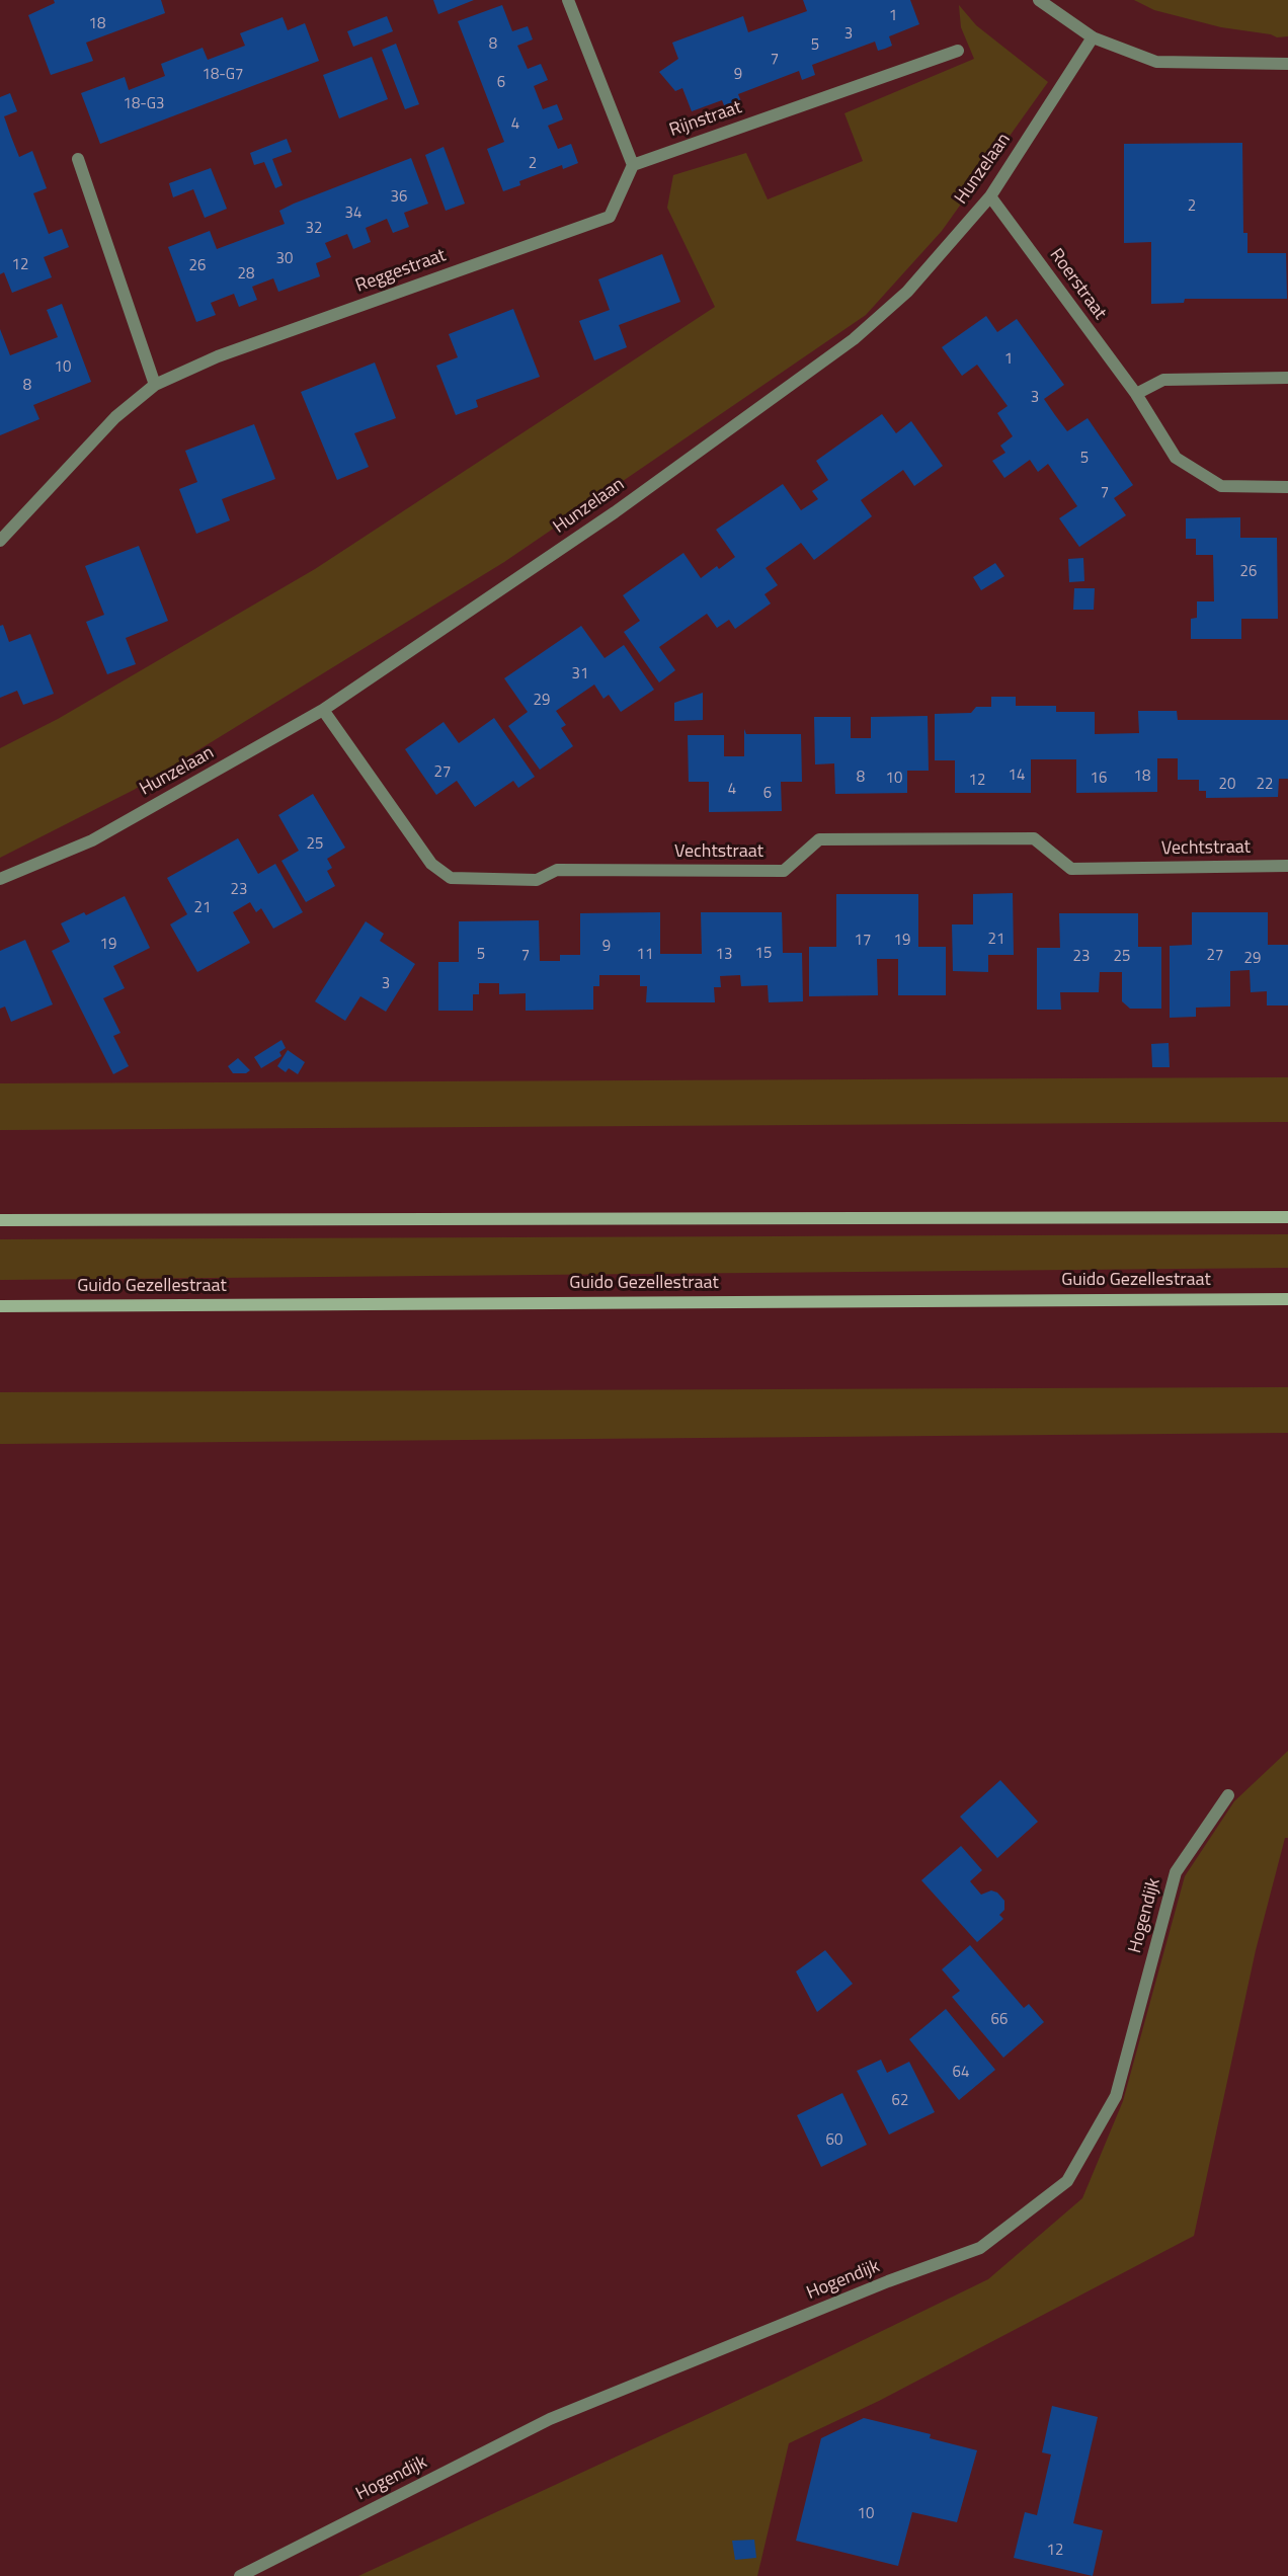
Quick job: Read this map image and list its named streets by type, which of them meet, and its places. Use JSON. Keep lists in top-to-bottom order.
{
  "streets": {
    "main road": ["Guido Gezellestraat"],
    "street": [
      "Rijnstraat",
      "Hunzelaan",
      "Reggestraat",
      "Roerstraat",
      "Vechtstraat",
      "Hogendijk"
    ]
  },
  "crossings": [
    ["Rijnstraat", "Reggestraat"],
    ["Hunzelaan", "Roerstraat"],
    ["Hunzelaan", "Vechtstraat"]
  ],
  "house_numbers": [
    "1",
    "18",
    "3",
    "8",
    "5",
    "7",
    "18-G7",
    "9",
    "6",
    "18-G3",
    "4",
    "2",
    "36",
    "2",
    "34",
    "32",
    "30",
    "12",
    "26",
    "28",
    "1",
    "10",
    "8",
    "3",
    "5",
    "7",
    "26",
    "31",
    "29",
    "27",
    "14",
    "18",
    "8",
    "10",
    "16",
    "12",
    "20",
    "22",
    "4",
    "6",
    "25",
    "23",
    "21",
    "21",
    "17",
    "19",
    "19",
    "9",
    "15",
    "5",
    "11",
    "13",
    "7",
    "27",
    "23",
    "25",
    "29",
    "3",
    "66",
    "64",
    "62",
    "60",
    "10",
    "12"
  ]
}
